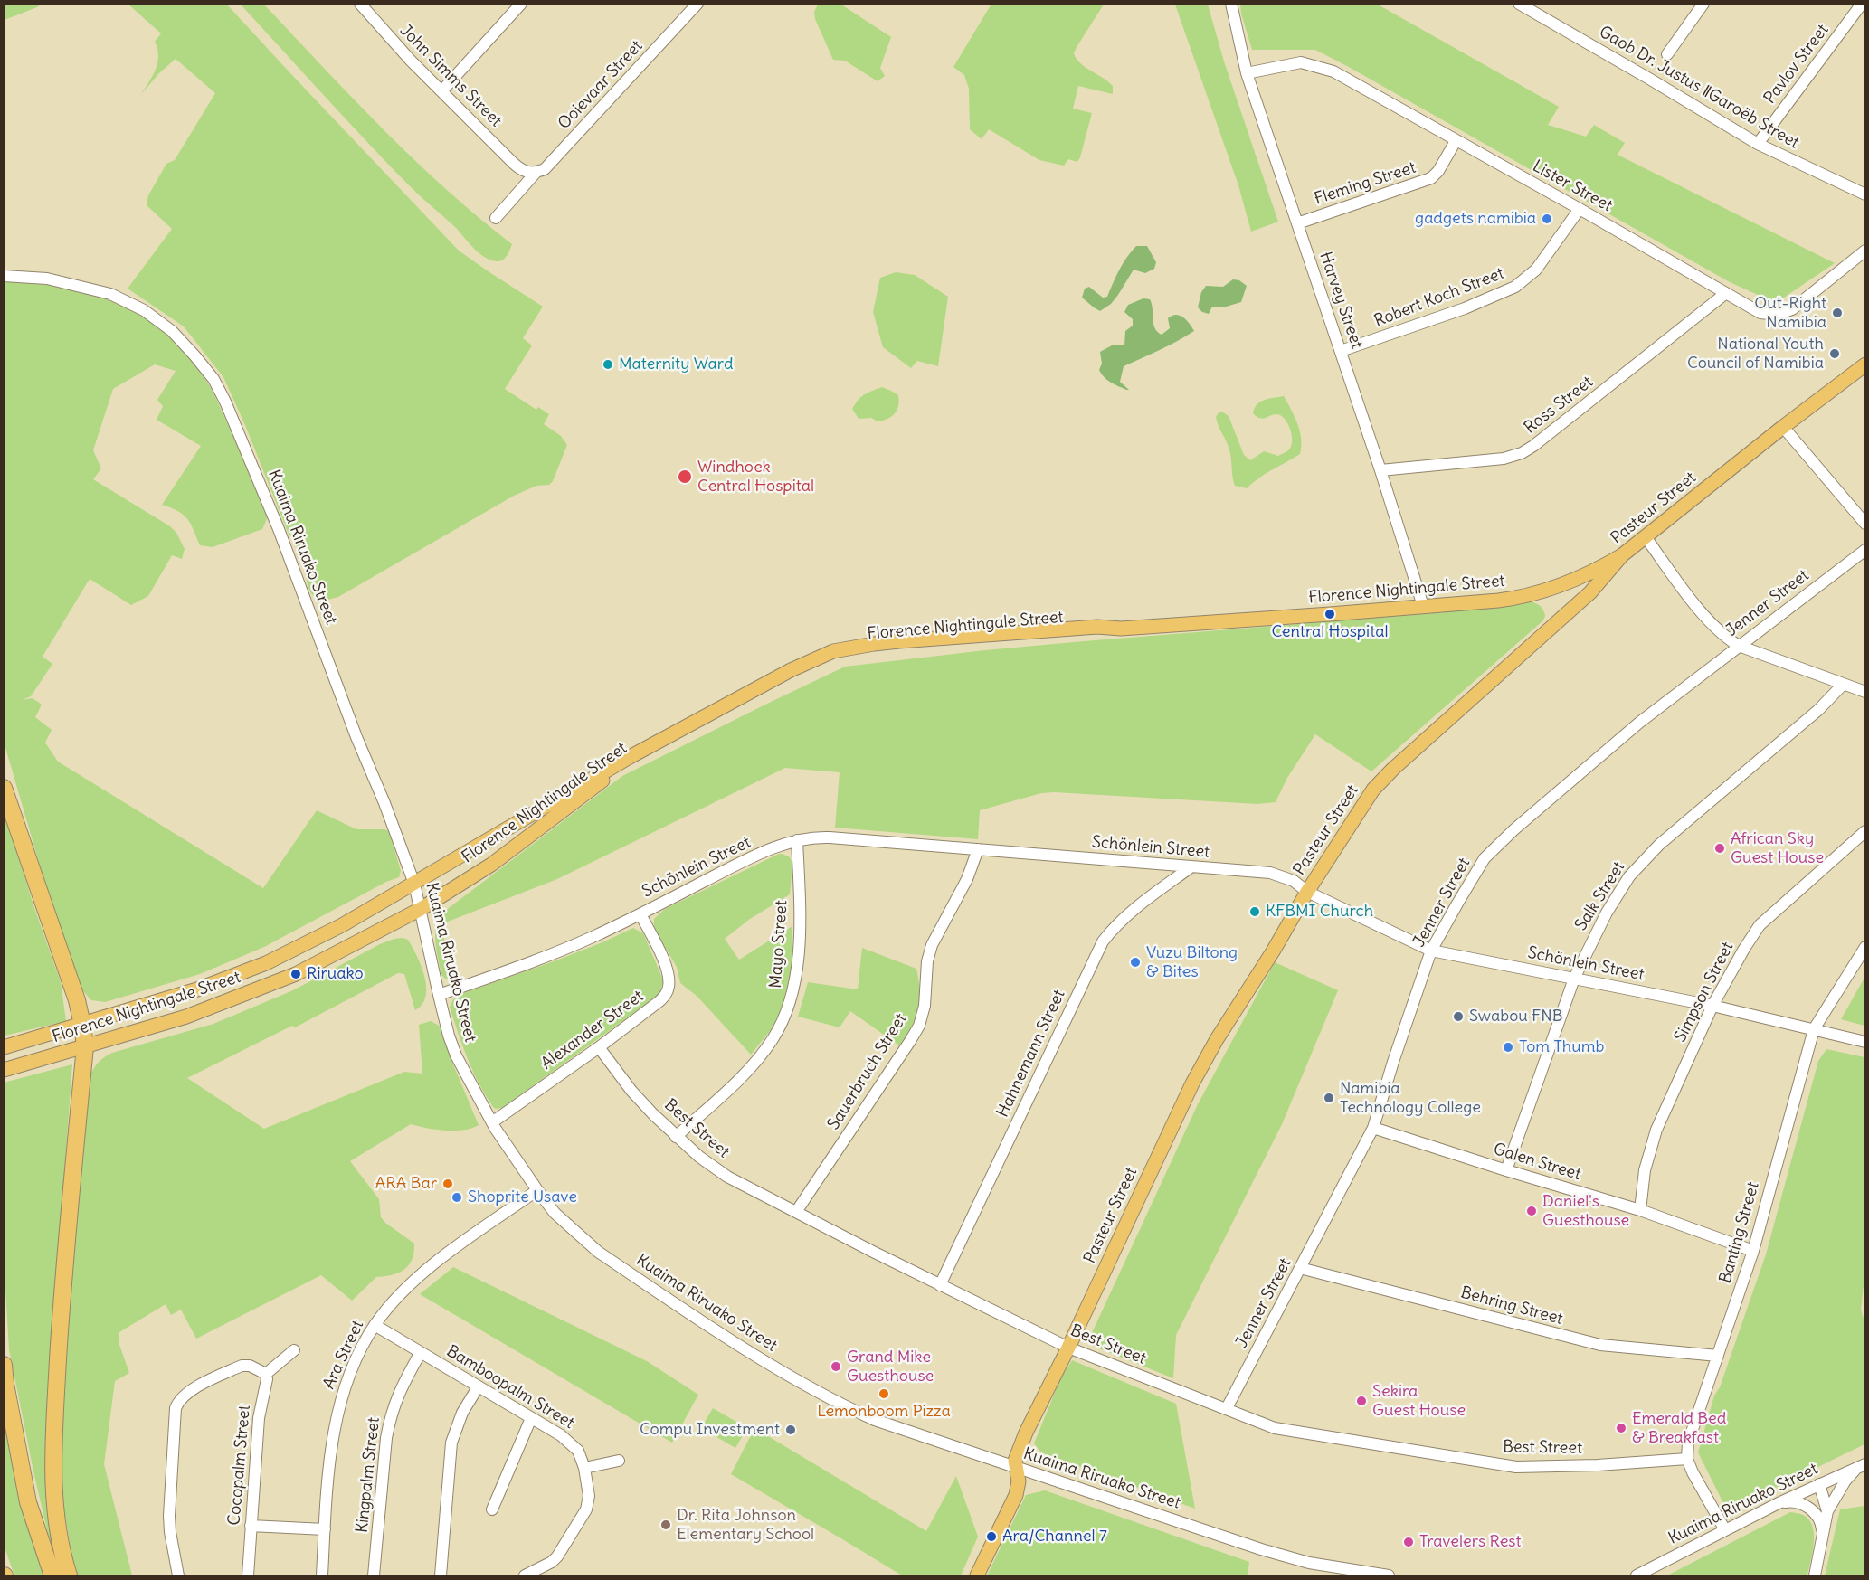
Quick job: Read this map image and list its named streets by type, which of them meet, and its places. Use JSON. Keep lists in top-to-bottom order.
{
  "streets": {
    "main road": ["Pasteur Street", "Florence Nightingale Street"],
    "street": [
      "Pavlov Street",
      "John Simms Street",
      "Ooievaar Street",
      "Gaob Dr. Justus ǁGaroëb Street",
      "Fleming Street",
      "Lister Street",
      "Robert Koch Street",
      "Harvey Street",
      "Ross Street",
      "Kuaima Riruako Street",
      "Jenner Street",
      "Schönlein Street",
      "Salk Street",
      "Mayo Street",
      "Simpson Street",
      "Alexander Street",
      "Hahnemann Street",
      "Sauerbruch Street",
      "Best Street",
      "Galen Street",
      "Banting Street",
      "Behring Street",
      "Ara Street",
      "Bamboopalm Street",
      "Cocopalm Street",
      "Kingpalm Street"
    ]
  },
  "crossings": [
    ["Pavlov Street", "Gaob Dr. Justus ǁGaroëb Street"],
    ["John Simms Street", "Ooievaar Street"],
    ["Fleming Street", "Lister Street"],
    ["Fleming Street", "Harvey Street"],
    ["Lister Street", "Robert Koch Street"],
    ["Lister Street", "Harvey Street"],
    ["Lister Street", "Ross Street"],
    ["Robert Koch Street", "Harvey Street"],
    ["Harvey Street", "Ross Street"],
    ["Harvey Street", "Florence Nightingale Street"],
    ["Pasteur Street", "Kuaima Riruako Street"],
    ["Pasteur Street", "Florence Nightingale Street"],
    ["Pasteur Street", "Schönlein Street"],
    ["Pasteur Street", "Best Street"],
    ["Kuaima Riruako Street", "Florence Nightingale Street"],
    ["Kuaima Riruako Street", "Schönlein Street"],
    ["Kuaima Riruako Street", "Alexander Street"],
    ["Kuaima Riruako Street", "Ara Street"],
    ["Jenner Street", "Schönlein Street"],
    ["Jenner Street", "Best Street"],
    ["Jenner Street", "Galen Street"],
    ["Jenner Street", "Behring Street"],
    ["Schönlein Street", "Salk Street"],
    ["Schönlein Street", "Mayo Street"],
    ["Schönlein Street", "Simpson Street"],
    ["Schönlein Street", "Alexander Street"],
    ["Schönlein Street", "Hahnemann Street"],
    ["Schönlein Street", "Sauerbruch Street"],
    ["Schönlein Street", "Banting Street"],
    ["Salk Street", "Galen Street"],
    ["Mayo Street", "Best Street"],
    ["Simpson Street", "Galen Street"],
    ["Alexander Street", "Best Street"],
    ["Hahnemann Street", "Best Street"],
    ["Sauerbruch Street", "Best Street"],
    ["Best Street", "Banting Street"],
    ["Galen Street", "Banting Street"],
    ["Banting Street", "Behring Street"],
    ["Ara Street", "Bamboopalm Street"],
    ["Bamboopalm Street", "Kingpalm Street"]
  ],
  "places": [
    "gadgets namibia",
    "Out-Right Namibia",
    "National Youth Council of Namibia",
    "Maternity Ward",
    "Windhoek Central Hospital",
    "Central Hospital",
    "African Sky Guest House",
    "KFBMI Church",
    "Vuzu Biltong & Bites",
    "Riruako",
    "Swabou FNB",
    "Tom Thumb",
    "Namibia Technology College",
    "ARA Bar",
    "Shoprite Usave",
    "Daniel's Guesthouse",
    "Grand Mike Guesthouse",
    "Lemonboom Pizza",
    "Sekira Guest House",
    "Emerald Bed & Breakfast",
    "Compu Investment",
    "Dr. Rita Johnson Elementary School",
    "Ara/Channel 7",
    "Travelers Rest"
  ]
}
